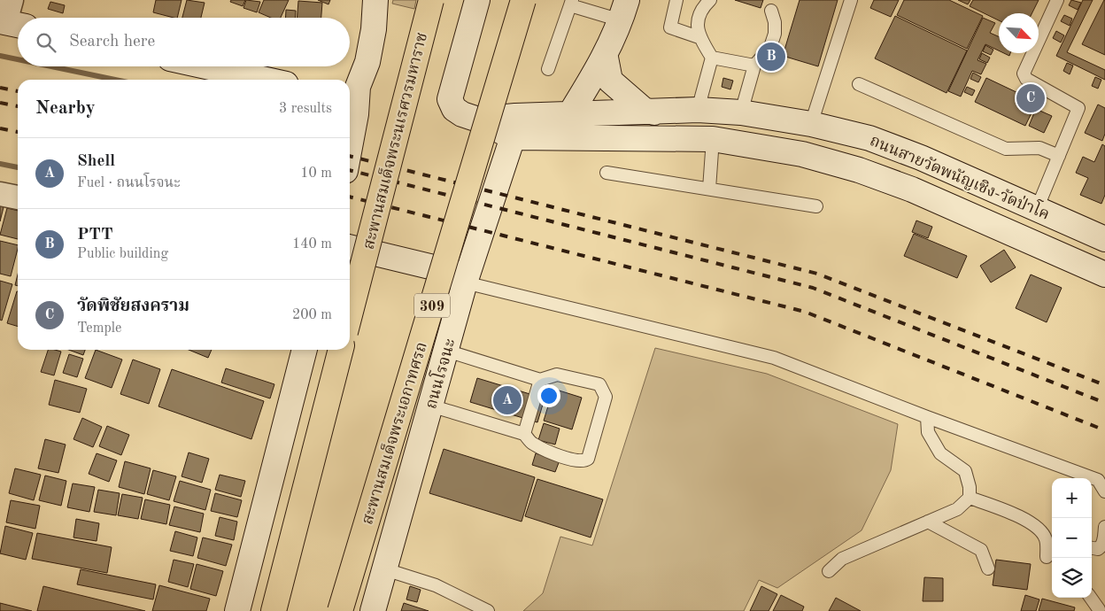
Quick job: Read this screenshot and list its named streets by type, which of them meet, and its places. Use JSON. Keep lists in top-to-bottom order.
{
  "streets": {
    "main road": [
      "สะพานสมเด็จพระนเรศวรมหาราช",
      "ถนนสายวัดพนัญเชิง-วัดป่าโค",
      "309",
      "ถนนโรจนะ",
      "สะพานสมเด็จพระเอกาทศรถ"
    ]
  },
  "crossings": [
    ["ถนนสายวัดพนัญเชิง-วัดป่าโค", "ถนนโรจนะ"]
  ],
  "north": "bottom right",
  "page": {
    "search": "Search here",
    "pins": ["B", "C", "A"],
    "heading": ["Nearby", "3 results"],
    "list": [
      {
        "mark": "A",
        "name": "Shell",
        "note": "Fuel · ถนนโรจนะ",
        "value": "10 m"
      },
      {
        "mark": "B",
        "name": "PTT",
        "note": "Public building",
        "value": "140 m"
      },
      {
        "mark": "C",
        "name": "วัดพิชัยสงคราม",
        "note": "Temple",
        "value": "200 m"
      }
    ],
    "map_buttons": ["+", "−"]
  }
}
